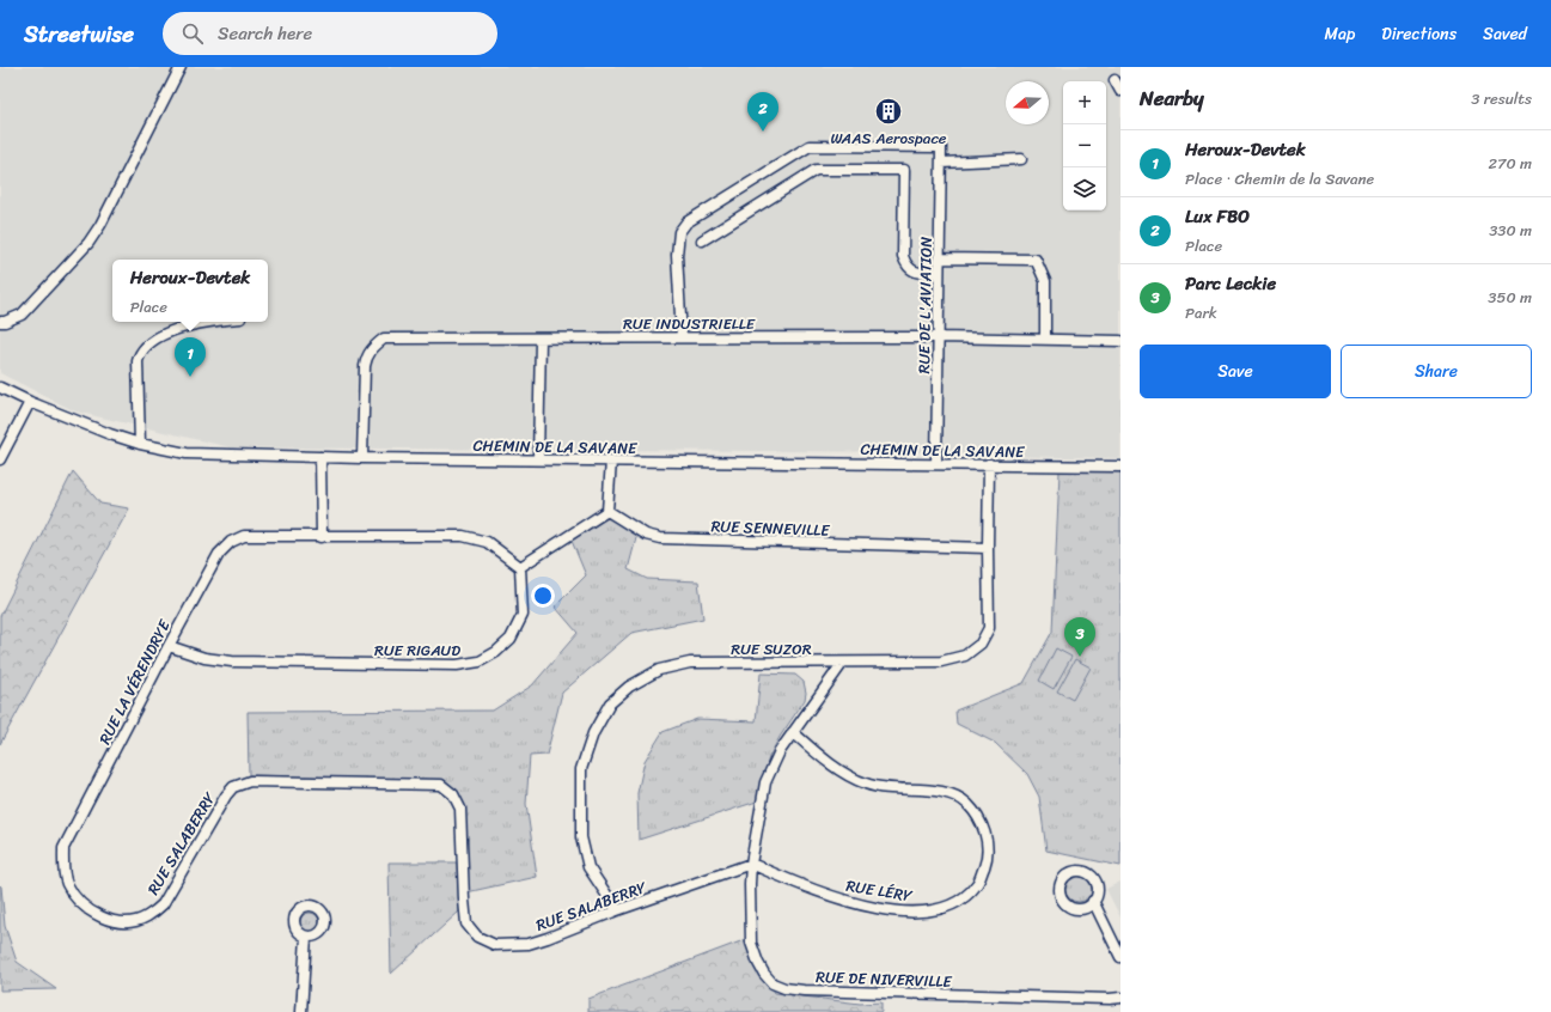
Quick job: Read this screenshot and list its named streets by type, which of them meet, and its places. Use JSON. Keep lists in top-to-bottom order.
{
  "streets": {
    "street": [
      "RUE DE L'AVIATION",
      "RUE INDUSTRIELLE",
      "CHEMIN DE LA SAVANE",
      "RUE SENNEVILLE",
      "RUE SUZOR",
      "RUE RIGAUD",
      "RUE LA VÉRENDRYE",
      "RUE SALABERRY",
      "RUE LÉRY",
      "RUE DE NIVERVILLE"
    ]
  },
  "crossings": [
    ["RUE DE L'AVIATION", "RUE INDUSTRIELLE"],
    ["RUE DE L'AVIATION", "CHEMIN DE LA SAVANE"],
    ["RUE INDUSTRIELLE", "CHEMIN DE LA SAVANE"],
    ["CHEMIN DE LA SAVANE", "RUE SUZOR"],
    ["RUE SENNEVILLE", "RUE SUZOR"],
    ["RUE SUZOR", "RUE SALABERRY"],
    ["RUE RIGAUD", "RUE LA VÉRENDRYE"],
    ["RUE LA VÉRENDRYE", "RUE SALABERRY"],
    ["RUE SALABERRY", "RUE LÉRY"],
    ["RUE SALABERRY", "RUE DE NIVERVILLE"],
    ["RUE LÉRY", "RUE DE NIVERVILLE"]
  ],
  "places": {
    "building": ["WAAS Aerospace"]
  },
  "north": "left",
  "page": {
    "header": "Streetwise",
    "search": "Search here",
    "nav": ["Map", "Directions", "Saved"],
    "heading": ["Nearby", "3 results"],
    "map_buttons": ["+", "−"],
    "pins": ["2", "1", "3"],
    "list": [
      {
        "mark": "1",
        "name": "Heroux-Devtek",
        "note": "Place · Chemin de la Savane",
        "value": "270 m"
      },
      {
        "mark": "2",
        "name": "Lux FBO",
        "note": "Place",
        "value": "330 m"
      },
      {
        "mark": "3",
        "name": "Parc Leckie",
        "note": "Park",
        "value": "350 m"
      }
    ],
    "popup": ["Heroux-Devtek", "Place"],
    "buttons": ["Save", "Share"]
  }
}
